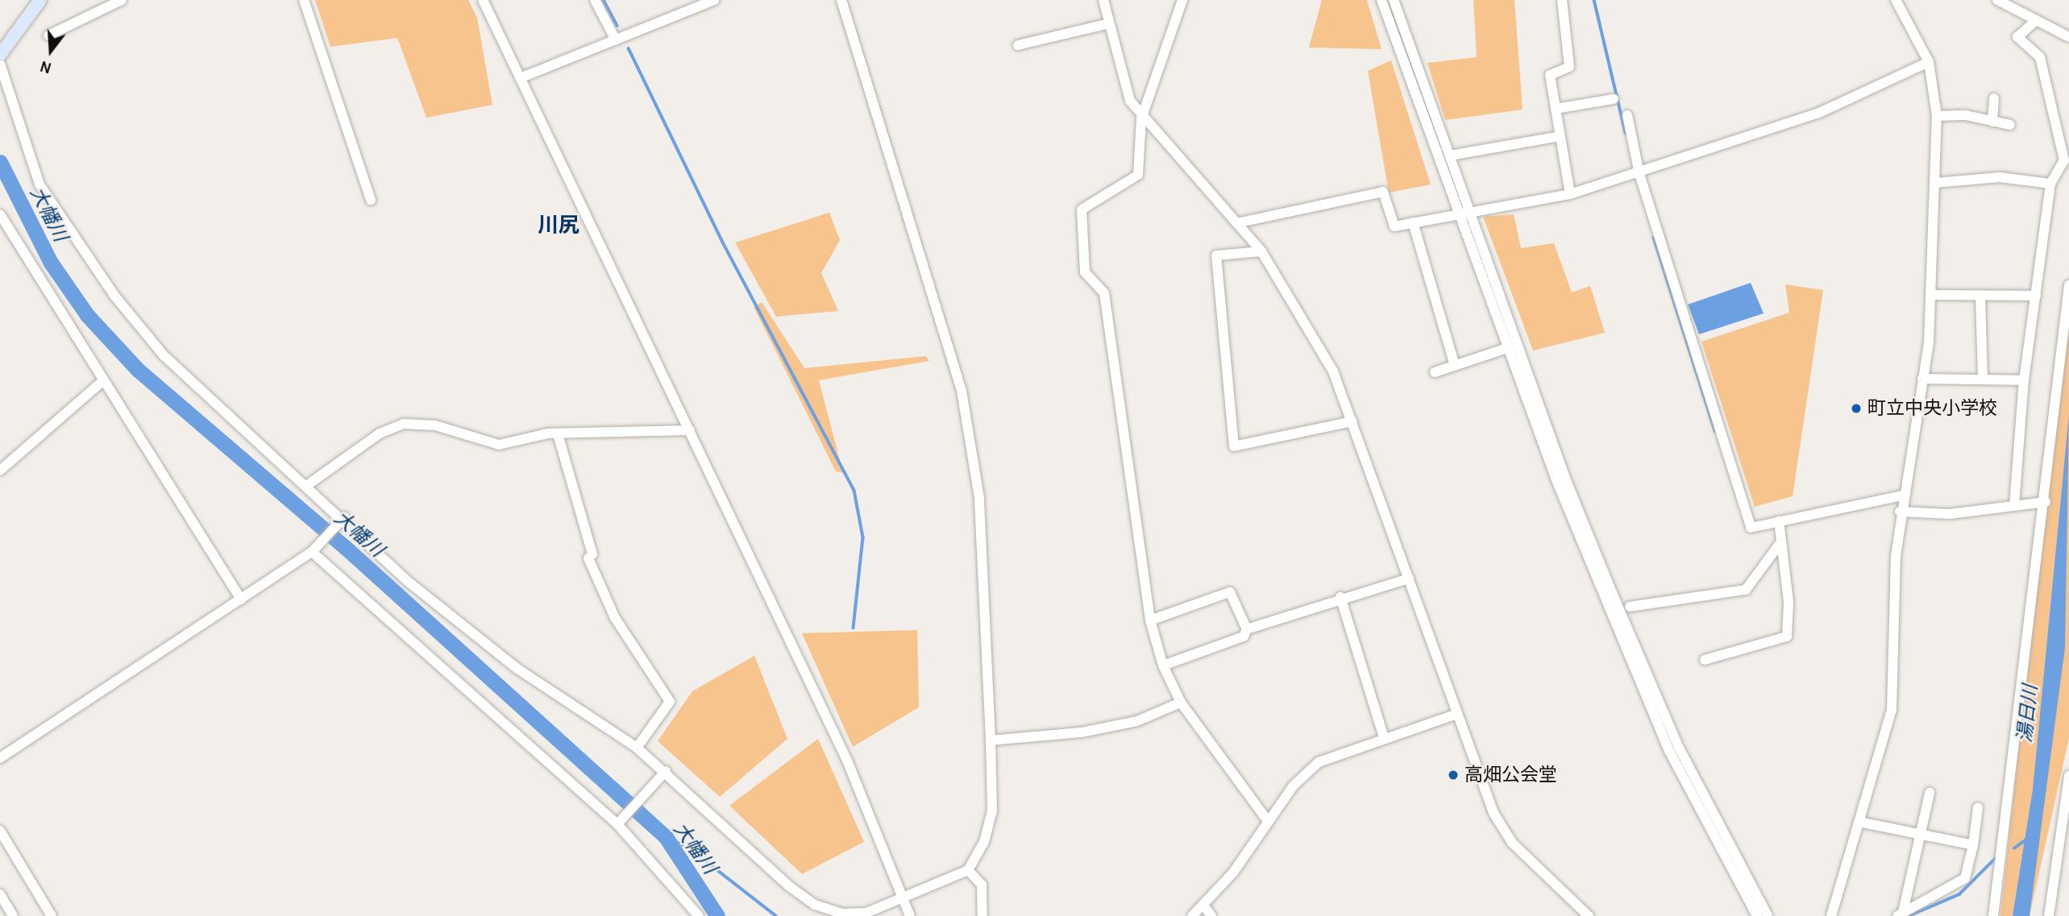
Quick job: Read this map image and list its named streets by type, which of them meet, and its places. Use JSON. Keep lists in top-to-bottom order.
{
  "districts": ["川尻"],
  "water": ["大幡川", "湯日川"],
  "places": ["町立中央小学校", "高畑公会堂"],
  "north": "bottom"
}
